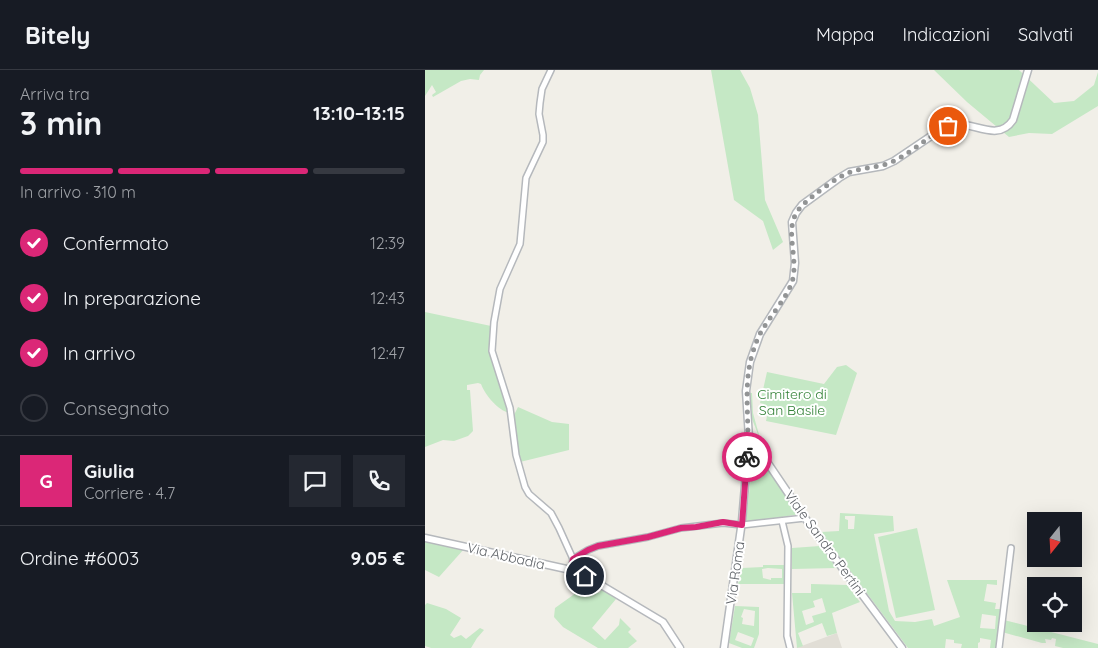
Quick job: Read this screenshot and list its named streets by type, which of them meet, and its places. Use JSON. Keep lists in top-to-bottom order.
{
  "streets": {
    "street": ["Viale Sandro Pertini", "Via Abbadia", "Via Roma"]
  },
  "crossings": [
    ["Viale Sandro Pertini", "Via Roma"]
  ],
  "parks": ["Cimitero di San Basile"],
  "north": "bottom",
  "page": {
    "header": "Bitely",
    "nav": ["Mappa", "Indicazioni", "Salvati"],
    "heading": ["3 min", "Arriva tra", "13:10–13:15"],
    "panel": [
      "Giulia",
      "Corriere · 4.7",
      "Ordine #6003",
      "9.05 €"
    ],
    "bar": "In arrivo · 310 m",
    "list": [
      ["Confermato", "12:39"],
      ["In preparazione", "12:43"],
      ["In arrivo", "12:47"],
      "Consegnato"
    ],
    "round": "G"
  }
}
